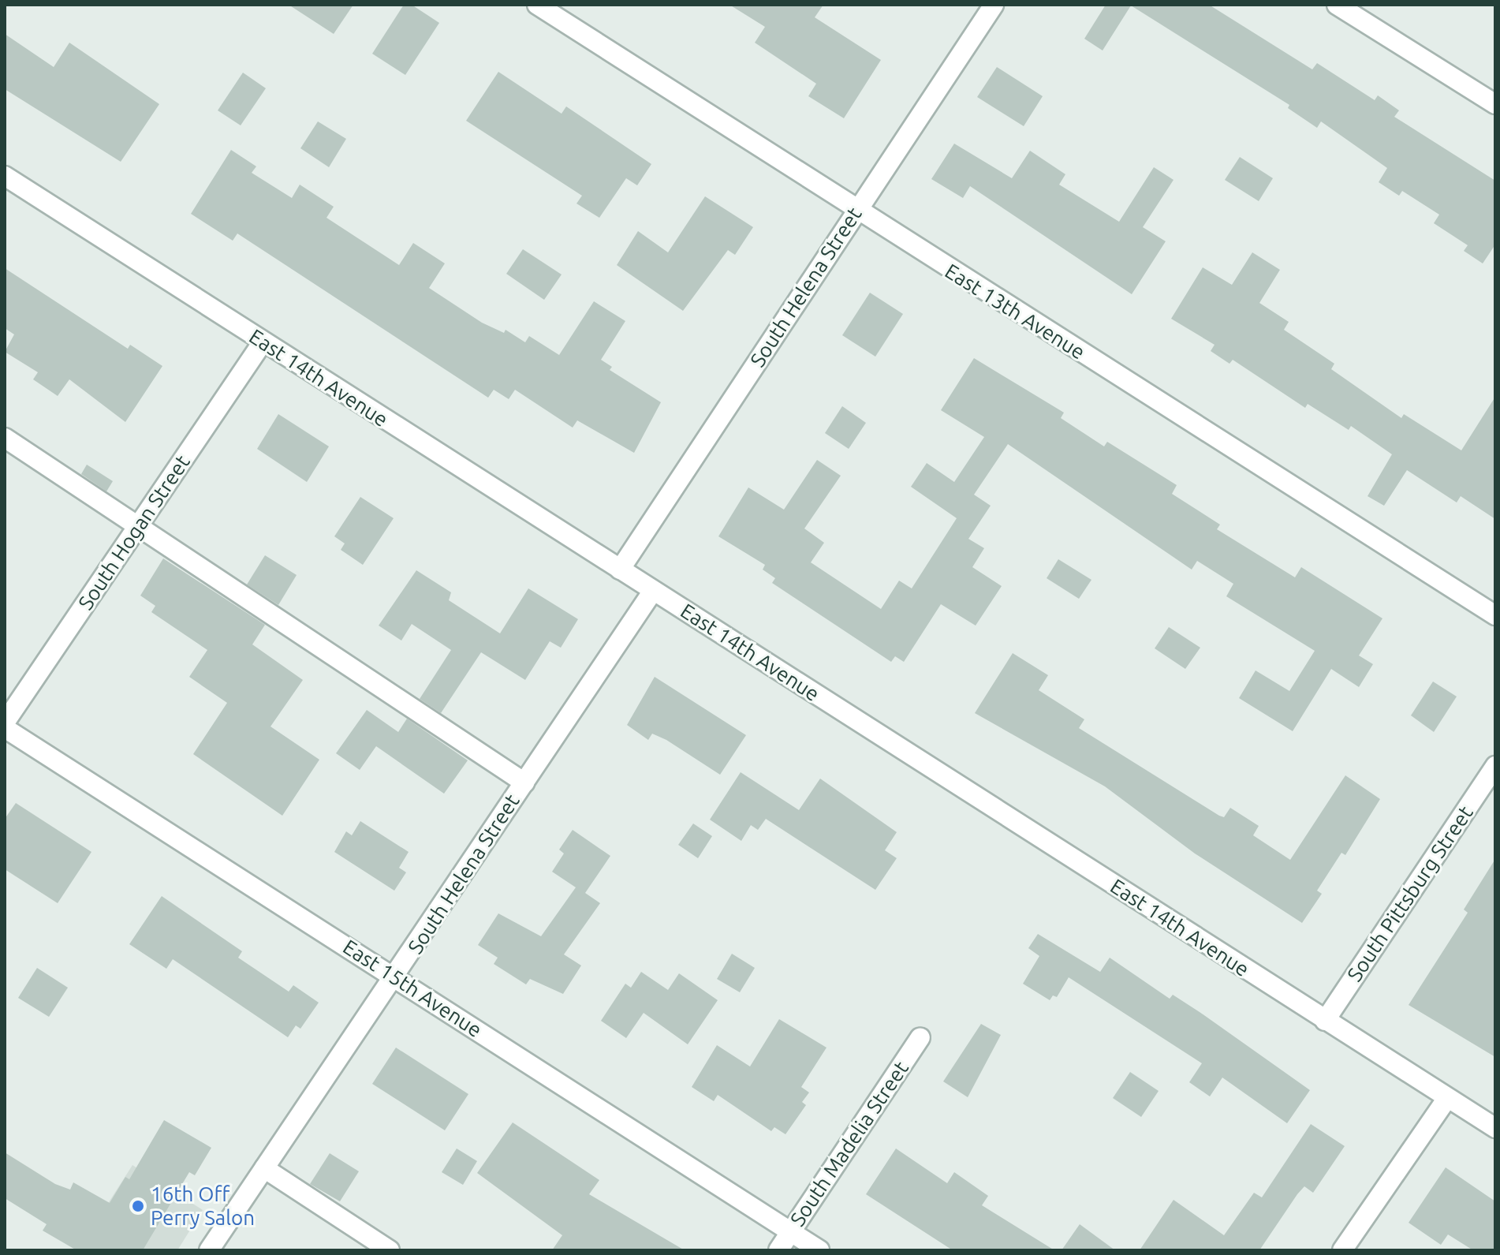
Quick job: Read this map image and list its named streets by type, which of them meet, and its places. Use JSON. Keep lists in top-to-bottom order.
{
  "streets": {
    "street": [
      "South Helena Street",
      "East 13th Avenue",
      "East 14th Avenue",
      "South Hogan Street",
      "South Pittsburg Street",
      "East 15th Avenue",
      "South Madelia Street"
    ]
  },
  "crossings": [
    ["South Helena Street", "East 13th Avenue"],
    ["South Helena Street", "East 14th Avenue"],
    ["South Helena Street", "East 15th Avenue"],
    ["East 14th Avenue", "South Hogan Street"],
    ["East 14th Avenue", "South Pittsburg Street"],
    ["East 15th Avenue", "South Madelia Street"]
  ],
  "places": ["16th Off Perry Salon"]
}
